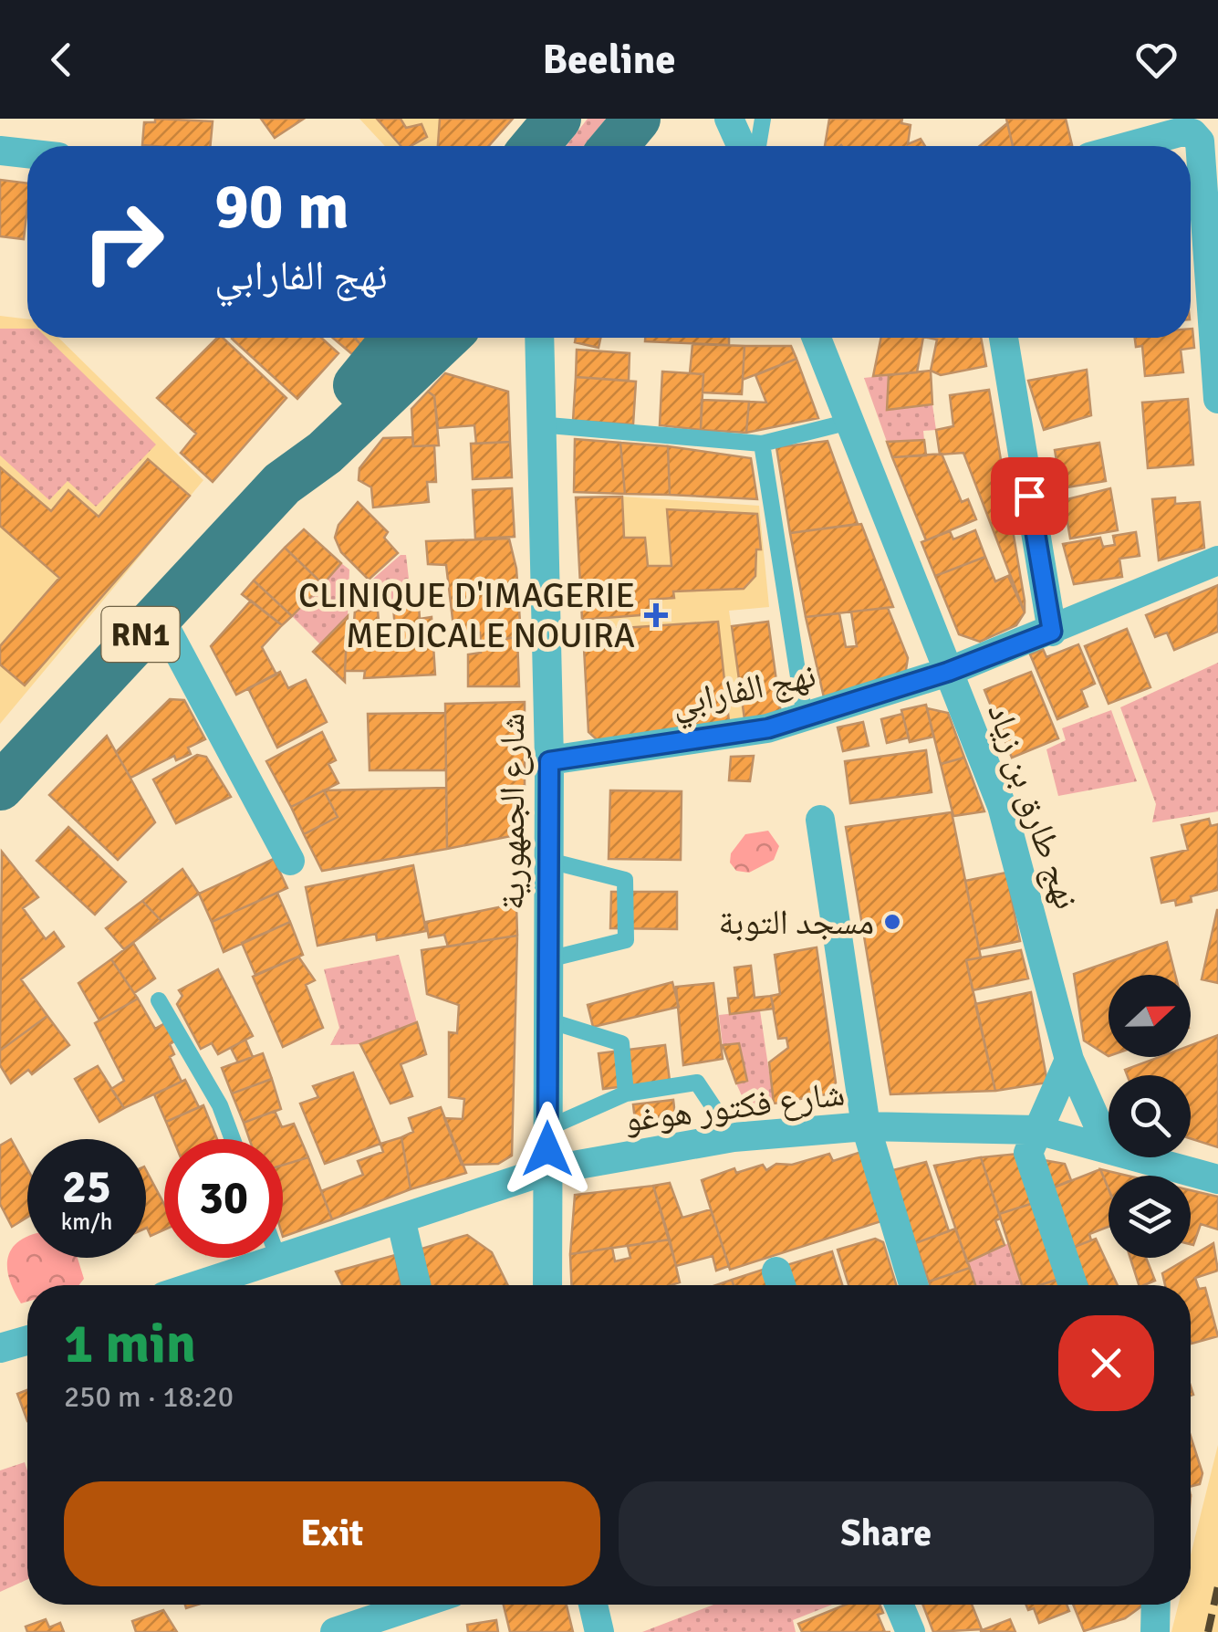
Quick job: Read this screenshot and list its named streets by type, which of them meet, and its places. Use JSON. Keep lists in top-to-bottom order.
{
  "streets": {
    "main road": ["RN1"],
    "street": [
      "نهج الفارابي",
      "نهج طارق بن زياد",
      "شارع الجمهورية",
      "شارع فكتور هوغو"
    ]
  },
  "crossings": [
    ["نهج الفارابي", "نهج طارق بن زياد"],
    ["نهج الفارابي", "شارع الجمهورية"],
    ["نهج طارق بن زياد", "شارع فكتور هوغو"],
    ["شارع الجمهورية", "شارع فكتور هوغو"]
  ],
  "places": {
    "health": ["CLINIQUE D'IMAGERIE MEDICALE NOUIRA"],
    "other": ["مسجد التوبة"]
  },
  "north": "right",
  "page": {
    "header": "Beeline",
    "turn": ["90 m", "نهج الفارابي"],
    "speed": "25 km/h",
    "limit": "30",
    "heading": ["1 min", "250 m · 18:20"],
    "buttons": ["Exit", "Share"]
  }
}
